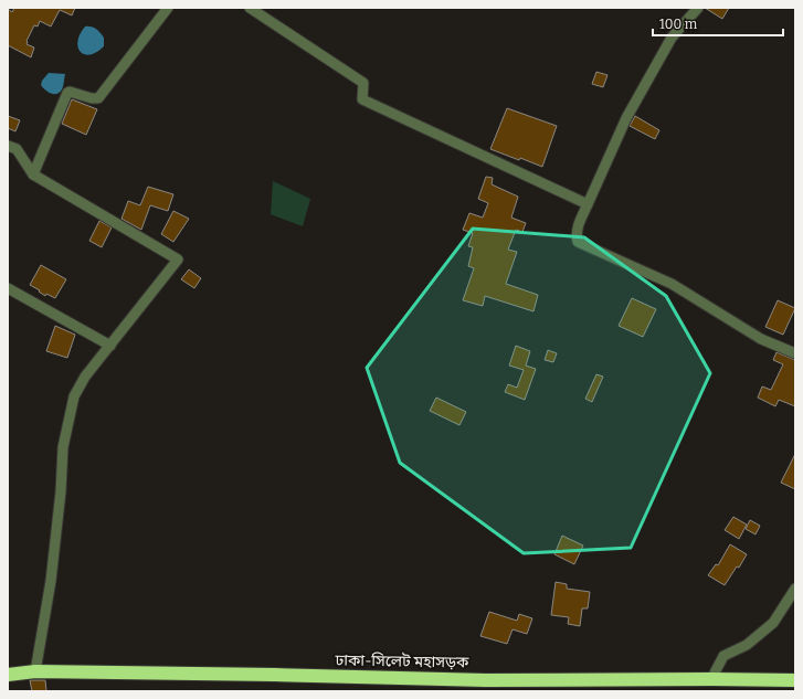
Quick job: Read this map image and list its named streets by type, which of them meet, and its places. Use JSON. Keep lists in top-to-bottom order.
{
  "streets": {
    "highway": ["ঢাকা-সিলেট মহাসড়ক"]
  },
  "scale_bar": "100 m"
}
